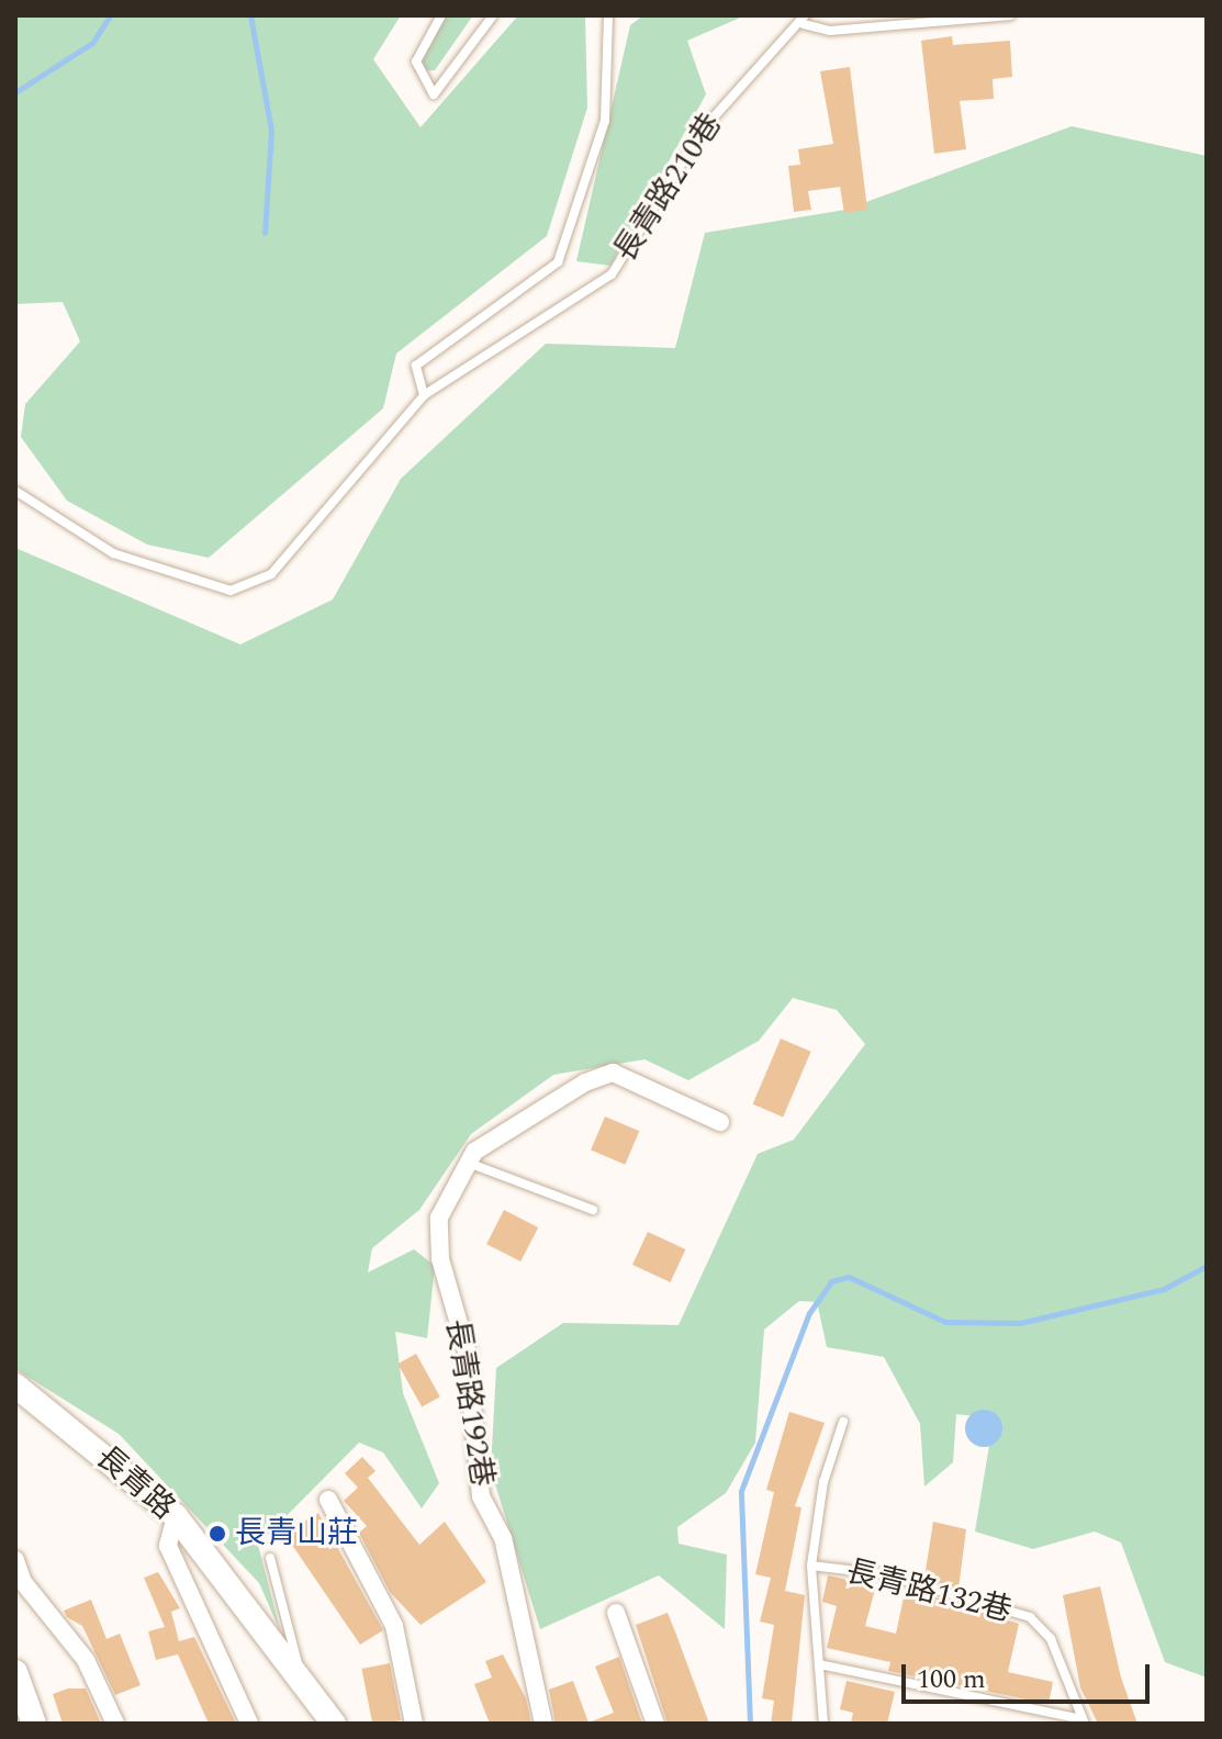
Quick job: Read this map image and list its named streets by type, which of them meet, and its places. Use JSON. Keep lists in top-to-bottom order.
{
  "streets": {
    "street": ["長青路192巷", "長青路"],
    "lane": ["長青路210巷", "長青路132巷"]
  },
  "places": ["長青山莊"],
  "scale_bar": "100 m"
}
